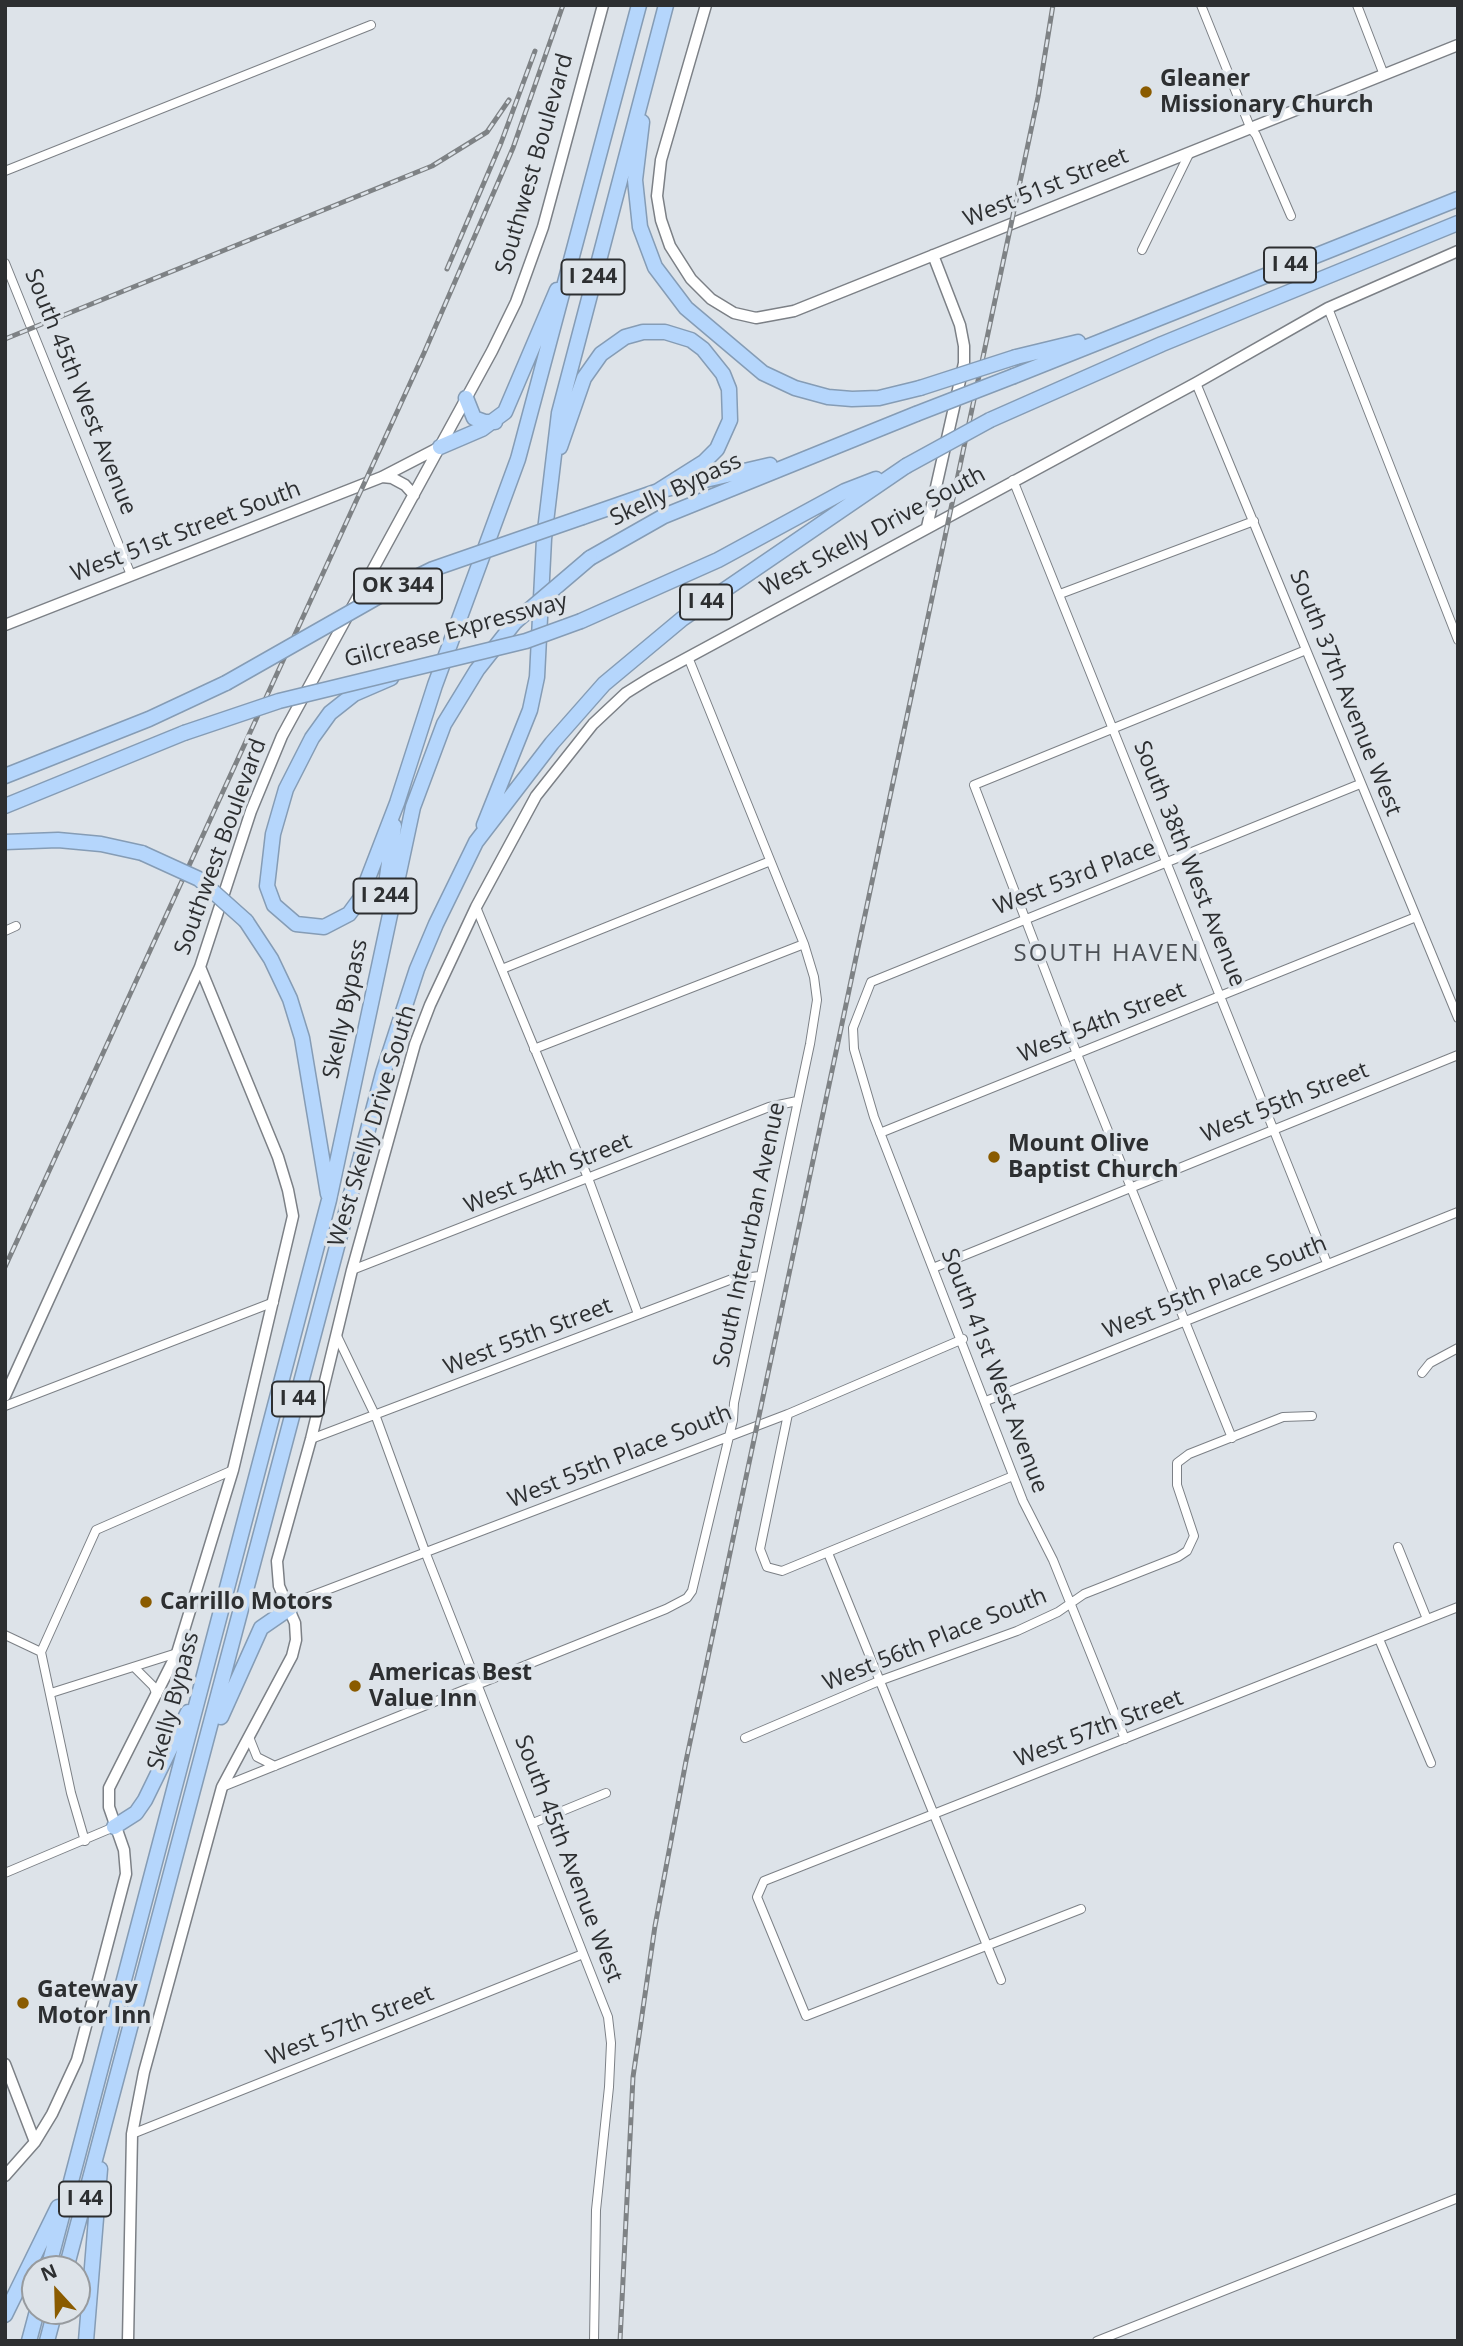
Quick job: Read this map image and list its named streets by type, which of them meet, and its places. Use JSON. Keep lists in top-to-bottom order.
{
  "streets": {
    "highway": [
      "I 44",
      "I 244",
      "Skelly Bypass",
      "OK 344",
      "Gilcrease Expressway"
    ],
    "street": [
      "Southwest Boulevard",
      "West 51st Street",
      "South 45th West Avenue",
      "West 51st Street South",
      "West Skelly Drive South",
      "South 37th Avenue West",
      "South 38th West Avenue",
      "West 53rd Place",
      "West 54th Street",
      "West 55th Street",
      "South Interurban Avenue",
      "West 55th Place South",
      "South 41st West Avenue",
      "West 56th Place South",
      "West 57th Street",
      "South 45th Avenue West"
    ]
  },
  "crossings": [
    ["Southwest Boulevard", "West 51st Street South"],
    ["I 244", "Skelly Bypass"],
    ["South 45th West Avenue", "West 51st Street South"],
    ["Skelly Bypass", "Gilcrease Expressway"],
    ["West Skelly Drive South", "South 37th Avenue West"],
    ["West Skelly Drive South", "South 38th West Avenue"],
    ["West Skelly Drive South", "West 54th Street"],
    ["West Skelly Drive South", "West 55th Street"],
    ["West Skelly Drive South", "West 55th Place South"],
    ["West Skelly Drive South", "West 57th Street"],
    ["West Skelly Drive South", "South 45th Avenue West"],
    ["South 37th Avenue West", "West 53rd Place"],
    ["South 37th Avenue West", "West 54th Street"],
    ["South 38th West Avenue", "West 53rd Place"],
    ["South 38th West Avenue", "West 54th Street"],
    ["South 38th West Avenue", "West 55th Street"],
    ["South 38th West Avenue", "West 55th Place South"],
    ["West 53rd Place", "South 41st West Avenue"],
    ["West 54th Street", "South Interurban Avenue"],
    ["West 54th Street", "South 41st West Avenue"],
    ["West 55th Street", "South Interurban Avenue"],
    ["West 55th Street", "South 41st West Avenue"],
    ["West 55th Street", "South 45th Avenue West"],
    ["South Interurban Avenue", "West 55th Place South"],
    ["South Interurban Avenue", "South 45th Avenue West"],
    ["West 55th Place South", "South 41st West Avenue"],
    ["West 55th Place South", "South 45th Avenue West"],
    ["South 41st West Avenue", "West 56th Place South"],
    ["South 41st West Avenue", "West 57th Street"],
    ["West 57th Street", "South 45th Avenue West"]
  ],
  "districts": ["SOUTH HAVEN"],
  "places": [
    "Gleaner Missionary Church",
    "Mount Olive Baptist Church",
    "Carrillo Motors",
    "Americas Best Value Inn",
    "Gateway Motor Inn"
  ],
  "north": "top"
}
